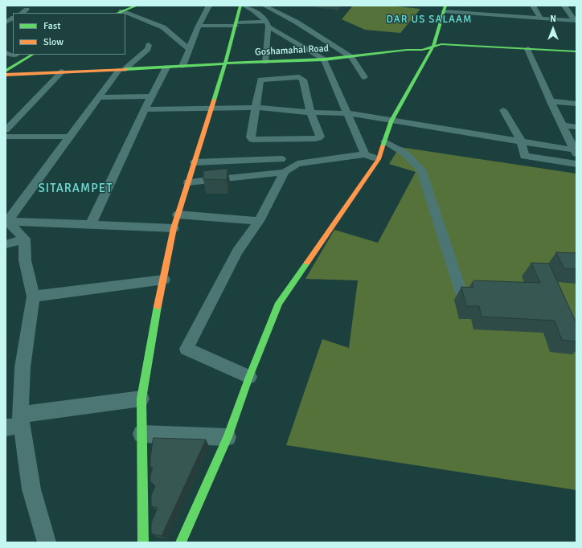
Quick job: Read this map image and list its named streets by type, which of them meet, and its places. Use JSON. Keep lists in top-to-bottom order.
{
  "streets": {
    "street": ["Goshamahal Road"]
  },
  "districts": ["DAR US SALAAM", "SITARAMPET"],
  "legend": ["Fast", "Slow"],
  "north": "top"
}
